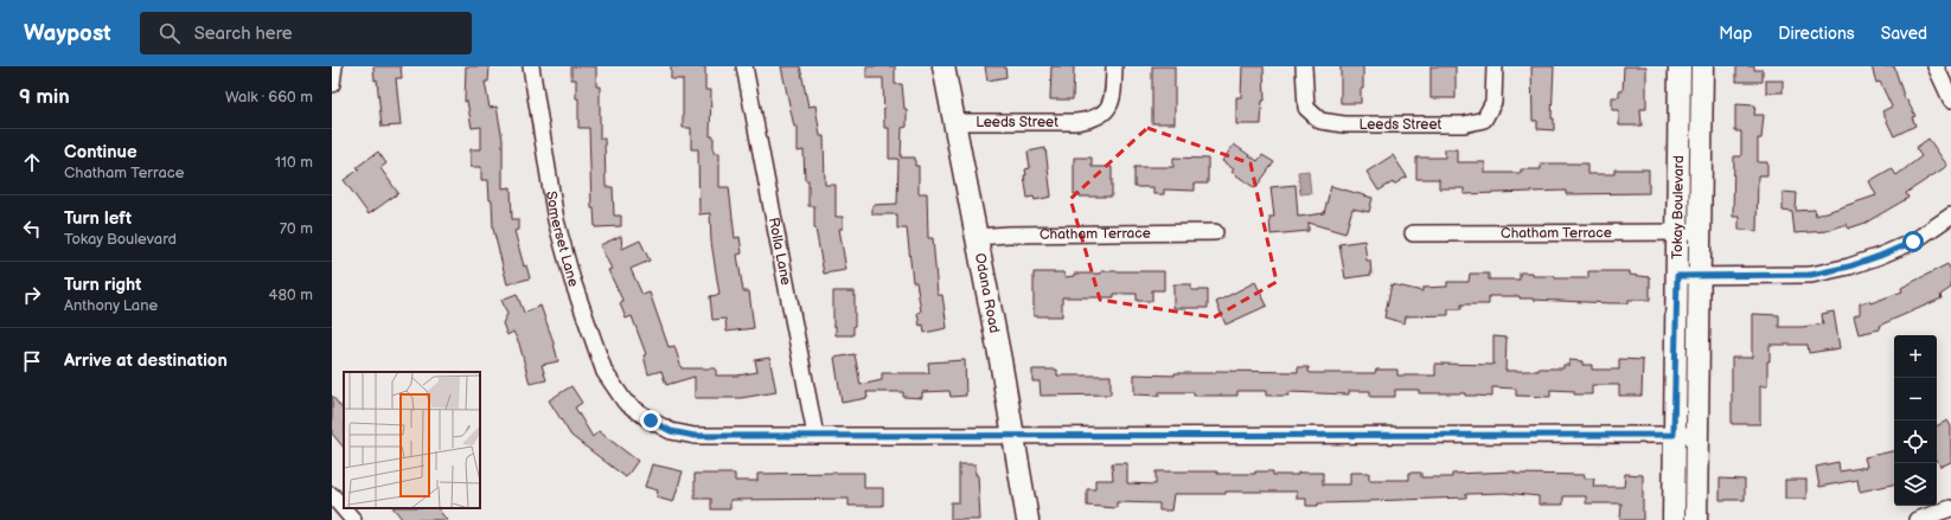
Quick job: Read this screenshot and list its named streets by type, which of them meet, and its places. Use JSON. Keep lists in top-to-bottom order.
{
  "streets": {
    "street": [
      "Leeds Street",
      "Tokay Boulevard",
      "Chatham Terrace",
      "Somerset Lane",
      "Rolla Lane",
      "Odana Road"
    ]
  },
  "crossings": [
    ["Leeds Street", "Odana Road"],
    ["Tokay Boulevard", "Chatham Terrace"],
    ["Tokay Boulevard", "Somerset Lane"],
    ["Chatham Terrace", "Odana Road"],
    ["Somerset Lane", "Rolla Lane"],
    ["Somerset Lane", "Odana Road"]
  ],
  "page": {
    "header": "Waypost",
    "search": "Search here",
    "nav": ["Map", "Directions", "Saved"],
    "heading": ["9 min", "Walk · 660 m"],
    "list": [
      ["Continue", "Chatham Terrace", "110 m"],
      ["Turn left", "Tokay Boulevard", "70 m"],
      ["Turn right", "Anthony Lane", "480 m"],
      "Arrive at destination"
    ],
    "map_buttons": ["+", "−"]
  }
}
